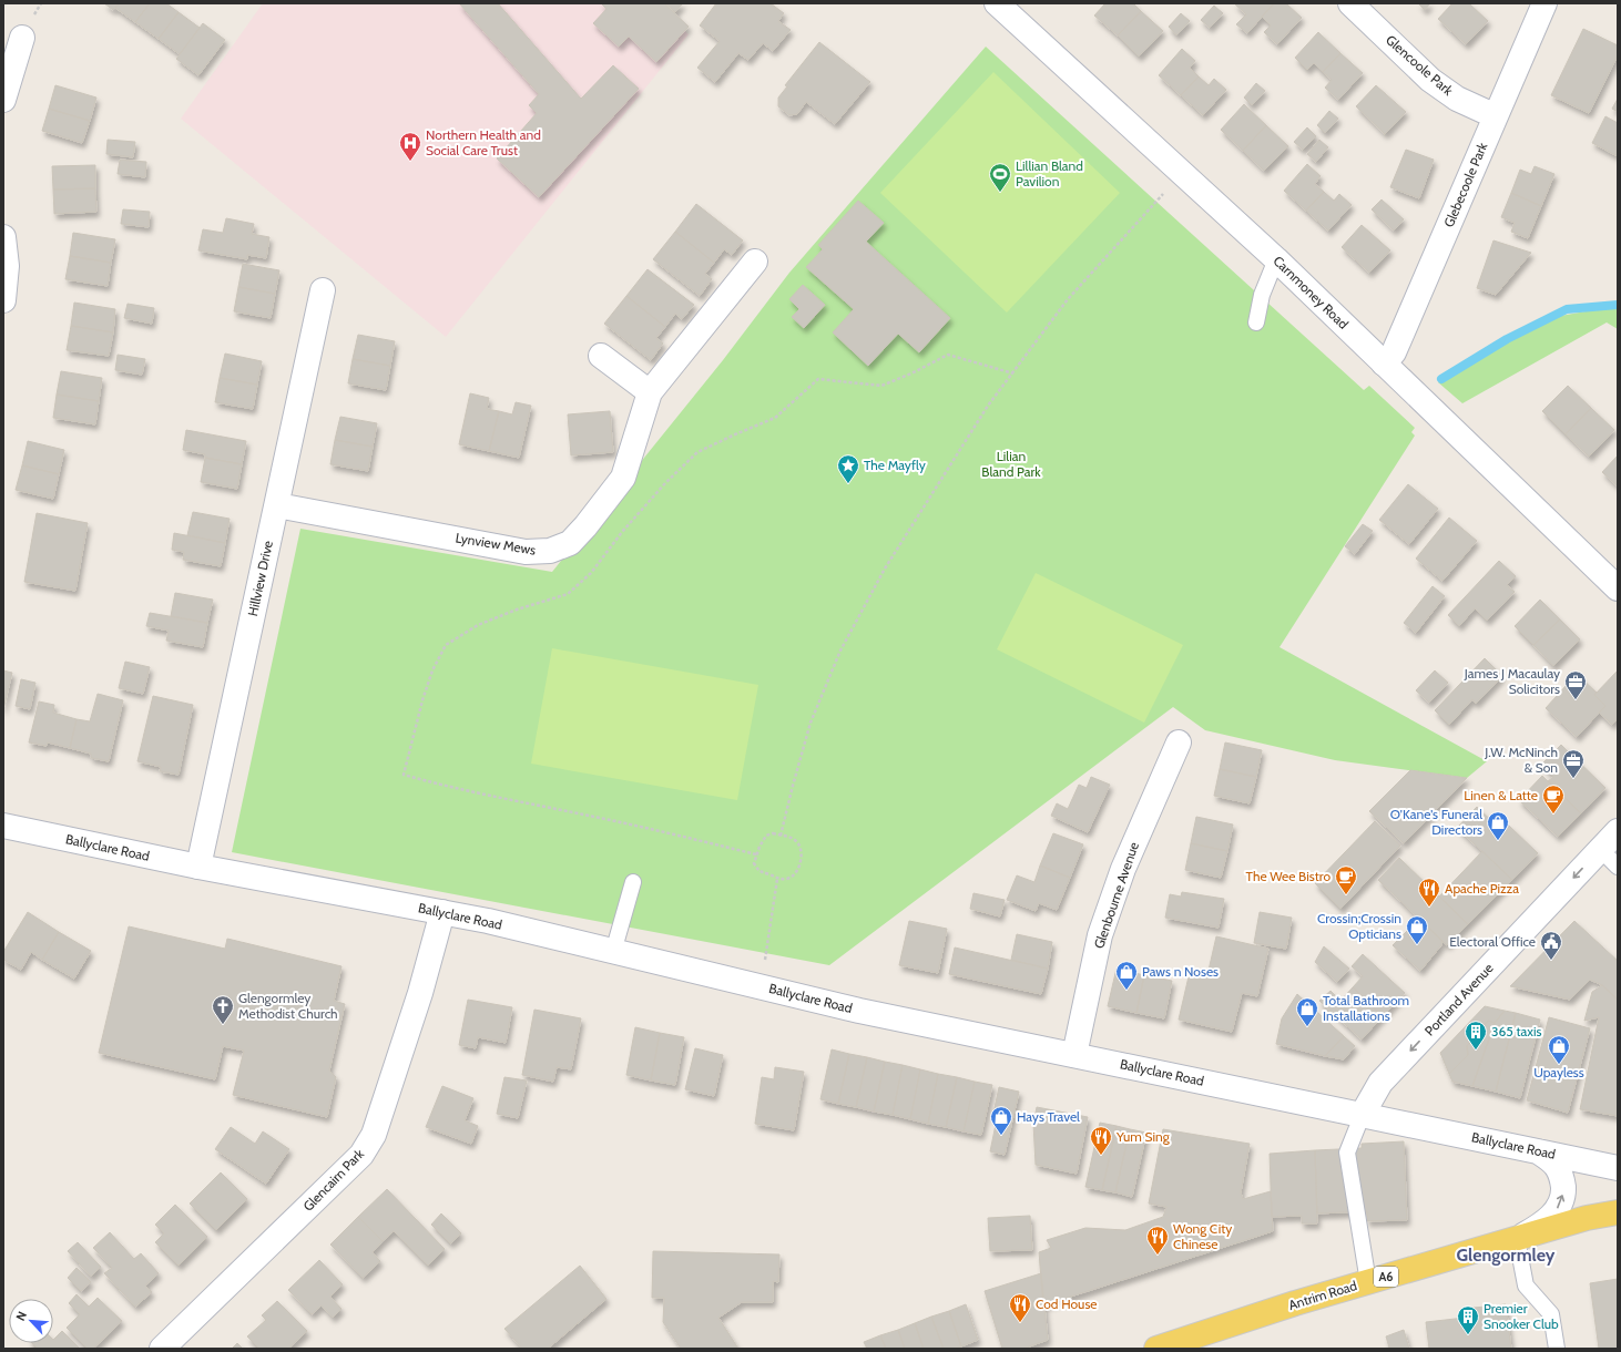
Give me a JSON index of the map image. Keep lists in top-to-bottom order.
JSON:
{
  "streets": {
    "main road": ["A6", "Antrim Road"],
    "street": [
      "Glencoole Park",
      "Glebecoole Park",
      "Carnmoney Road",
      "Lynview Mews",
      "Hillview Drive",
      "Ballyclare Road",
      "Glenbourne Avenue",
      "Portland Avenue",
      "Glencairn Park"
    ]
  },
  "crossings": [
    ["Glencoole Park", "Glebecoole Park"],
    ["Glebecoole Park", "Carnmoney Road"],
    ["Lynview Mews", "Hillview Drive"],
    ["Hillview Drive", "Ballyclare Road"],
    ["Ballyclare Road", "Glenbourne Avenue"],
    ["Ballyclare Road", "Portland Avenue"],
    ["Ballyclare Road", "Glencairn Park"]
  ],
  "one_way": ["Portland Avenue"],
  "districts": ["Glengormley"],
  "parks": ["Lilian Bland Park"],
  "places": {
    "hospital": ["Northern Health and Social Care Trust"],
    "sports": ["Lillian Bland Pavilion"],
    "place": ["The Mayfly"],
    "office": ["James J Macaulay Solicitors", "J.W. McNinch & Son"],
    "cafe": ["Linen & Latte", "The Wee Bistro"],
    "shop": [
      "O'Kane's Funeral Directors",
      "Crossin;Crossin Opticians",
      "Paws n Noses",
      "Total Bathroom Installations",
      "Upayless",
      "Hays Travel"
    ],
    "restaurant": [
      "Apache Pizza",
      "Yum Sing",
      "Wong City Chinese",
      "Cod House"
    ],
    "public building": ["Electoral Office"],
    "church": ["Glengormley Methodist Church"],
    "building": ["365 taxis", "Premier Snooker Club"]
  },
  "north": "top left"
}
